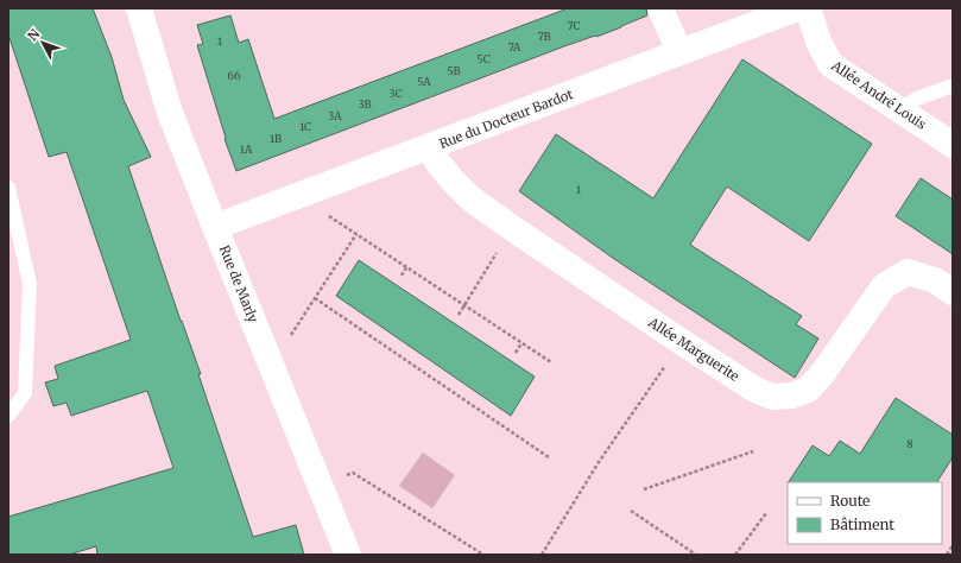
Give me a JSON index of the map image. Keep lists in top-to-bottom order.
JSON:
{
  "streets": {
    "street": [
      "Allée André Louis",
      "Rue du Docteur Bardot",
      "Rue de Marly",
      "Allée Marguerite"
    ]
  },
  "crossings": [
    ["Rue du Docteur Bardot", "Rue de Marly"],
    ["Rue du Docteur Bardot", "Allée Marguerite"]
  ],
  "house_numbers": [
    "7C",
    "7B",
    "1",
    "7A",
    "5C",
    "5B",
    "66",
    "5A",
    "3C",
    "3B",
    "3A",
    "1C",
    "1B",
    "1A",
    "1",
    "8"
  ],
  "legend": ["Route", "Bâtiment"],
  "north": "top left"
}
